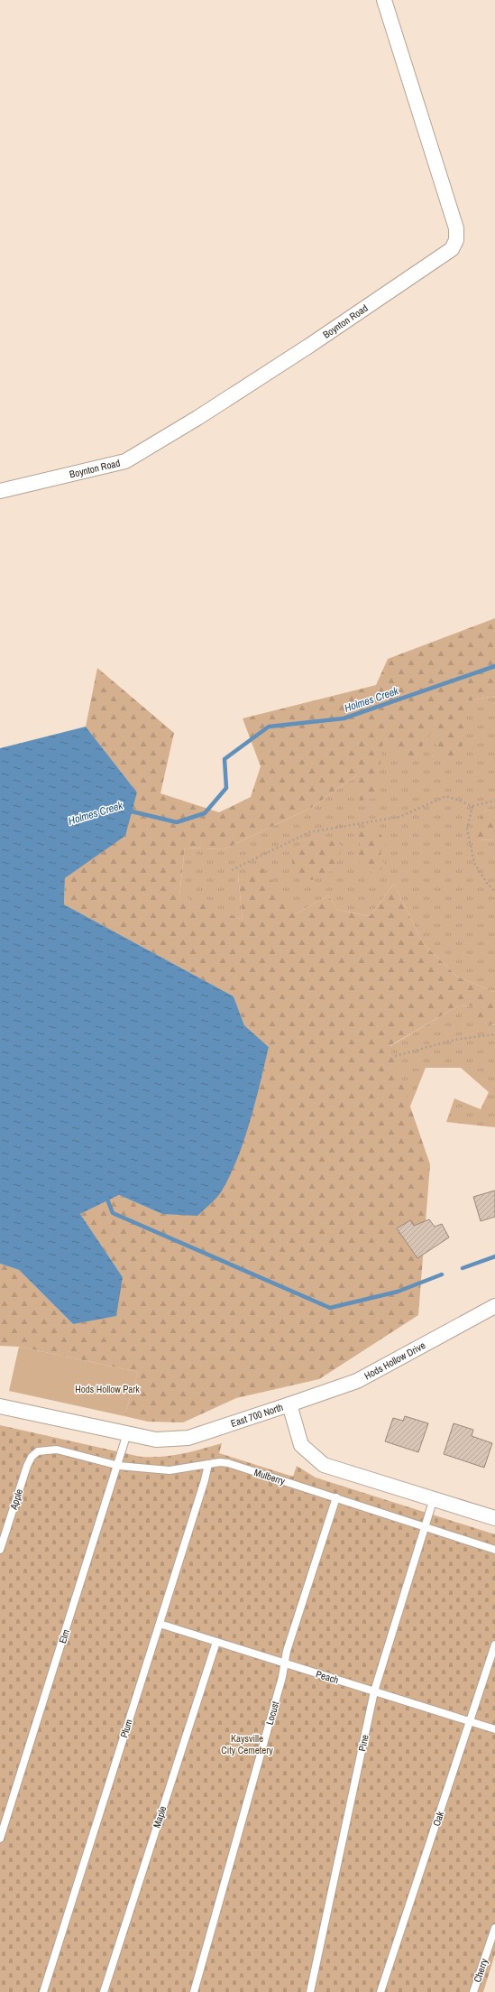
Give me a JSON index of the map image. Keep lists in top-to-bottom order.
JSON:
{
  "streets": {
    "street": ["Boynton Road", "Hods Hollow Drive", "East 700 North"],
    "lane": [
      "Mulberry",
      "Apple",
      "Elm",
      "Peach",
      "Locust",
      "Plum",
      "Pine",
      "Maple",
      "Oak",
      "Cherry"
    ]
  },
  "crossings": [
    ["Hods Hollow Drive", "East 700 North"],
    ["East 700 North", "Elm"],
    ["East 700 North", "Pine"],
    ["Mulberry", "Apple"],
    ["Mulberry", "Elm"],
    ["Mulberry", "Locust"],
    ["Mulberry", "Plum"],
    ["Mulberry", "Pine"],
    ["Peach", "Locust"],
    ["Peach", "Plum"],
    ["Peach", "Pine"],
    ["Peach", "Maple"],
    ["Peach", "Oak"]
  ],
  "water": ["Holmes Creek"],
  "parks": ["Hods Hollow Park", "Kaysville City Cemetery"]
}
